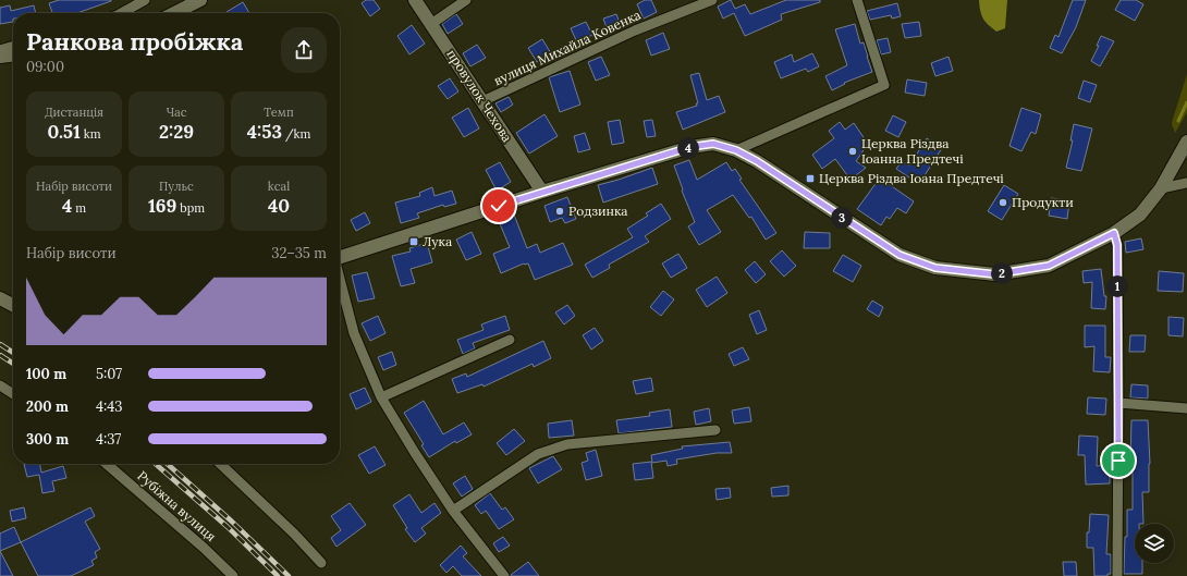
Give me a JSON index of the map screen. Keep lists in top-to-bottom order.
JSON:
{
  "streets": {
    "main road": ["провулок Чехова"],
    "street": ["вулиця Михайла Ковенка", "Рубіжна вулиця"]
  },
  "crossings": [
    ["вулиця Михайла Ковенка", "провулок Чехова"]
  ],
  "places": {
    "other": ["Церква Різдва Іоанна Предтечі", "Продукти", "Родзинка"],
    "transit": ["Церква Різдва Іоана Предтечі", "Лука"]
  },
  "page": {
    "heading": ["Ранкова пробіжка", "09:00"],
    "stats": [
      ["Дистанція", "0.51 km"],
      ["Час", "2:29"],
      ["Темп", "4:53 /km"],
      ["Набір висоти", "4 m"],
      ["Пульс", "169 bpm"],
      ["kcal", "40"]
    ],
    "pins": [
      "4",
      "3",
      "2",
      "1"
    ],
    "chart": ["Набір висоти", "32–35 m"],
    "list": [
      {
        "name": "100 m",
        "note": "5:07"
      },
      {
        "name": "200 m",
        "note": "4:43"
      },
      {
        "name": "300 m",
        "note": "4:37"
      }
    ]
  }
}
